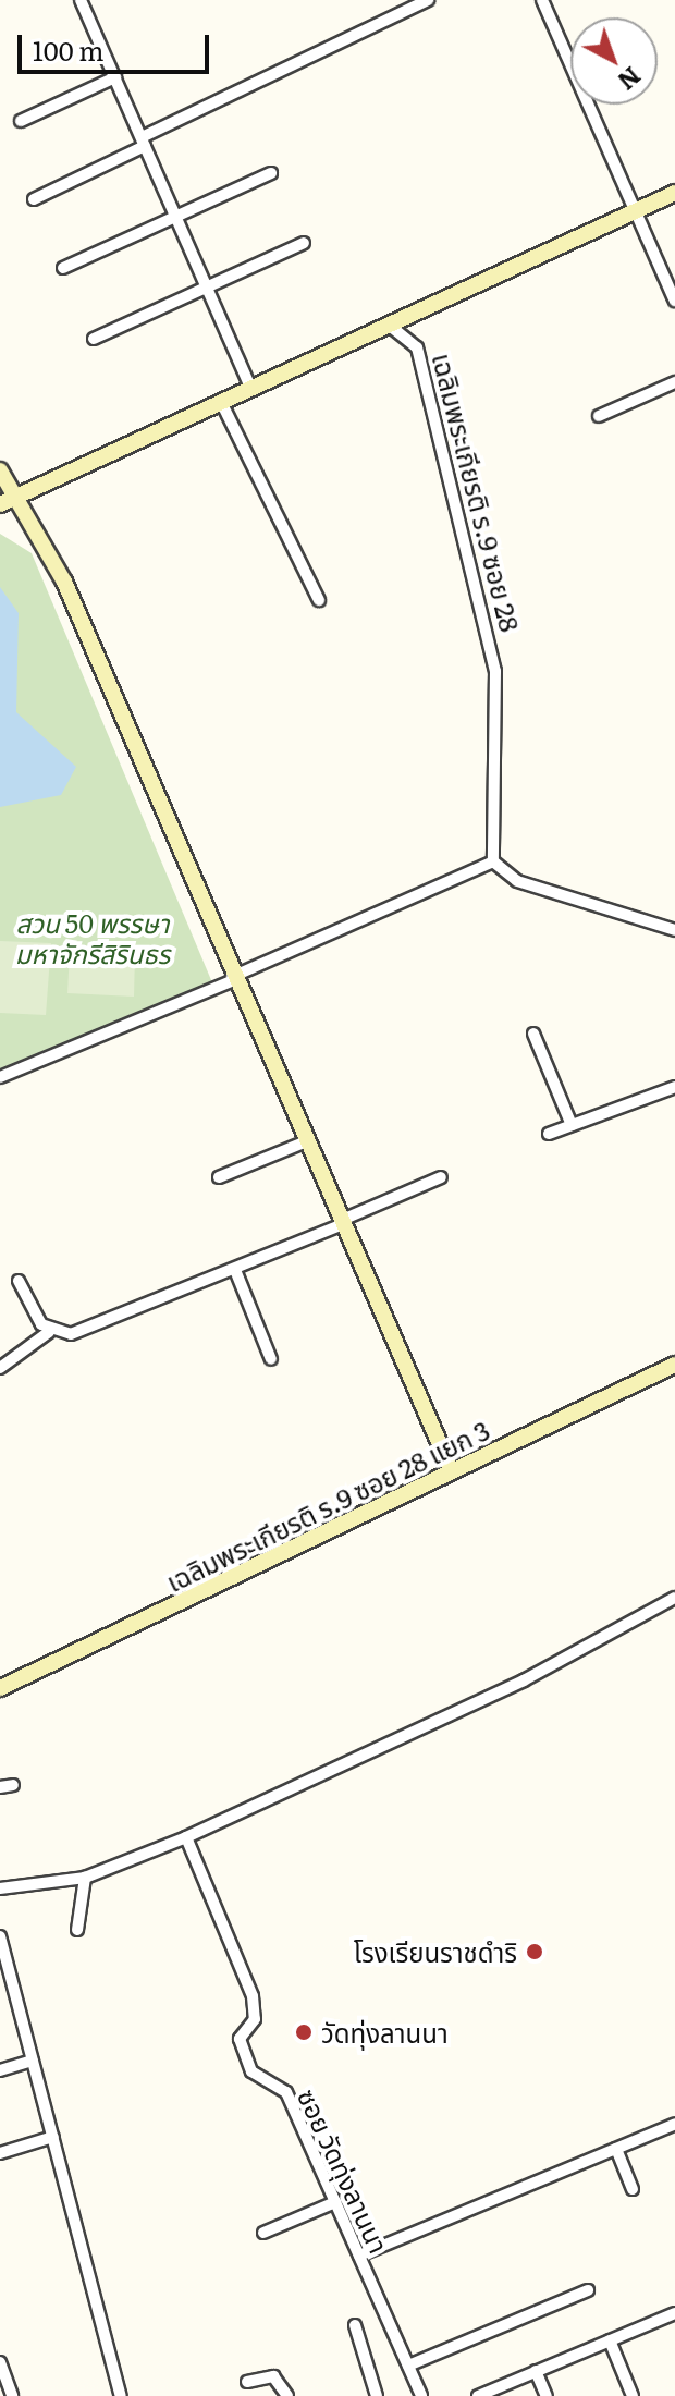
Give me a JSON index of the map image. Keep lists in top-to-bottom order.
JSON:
{
  "streets": {
    "main road": ["เฉลิมพระเกียรติ ร.9 ซอย 28 แยก 3"],
    "street": ["เฉลิมพระเกียรติ ร.9 ซอย 28", "ซอย วัดทุ่งลานนา"]
  },
  "parks": ["สวน 50 พรรษา มหาจักรีสิรินธร"],
  "places": ["โรงเรียนราชดำริ", "วัดทุ่งลานนา"],
  "scale_bar": "100 m",
  "north": "bottom right"
}
